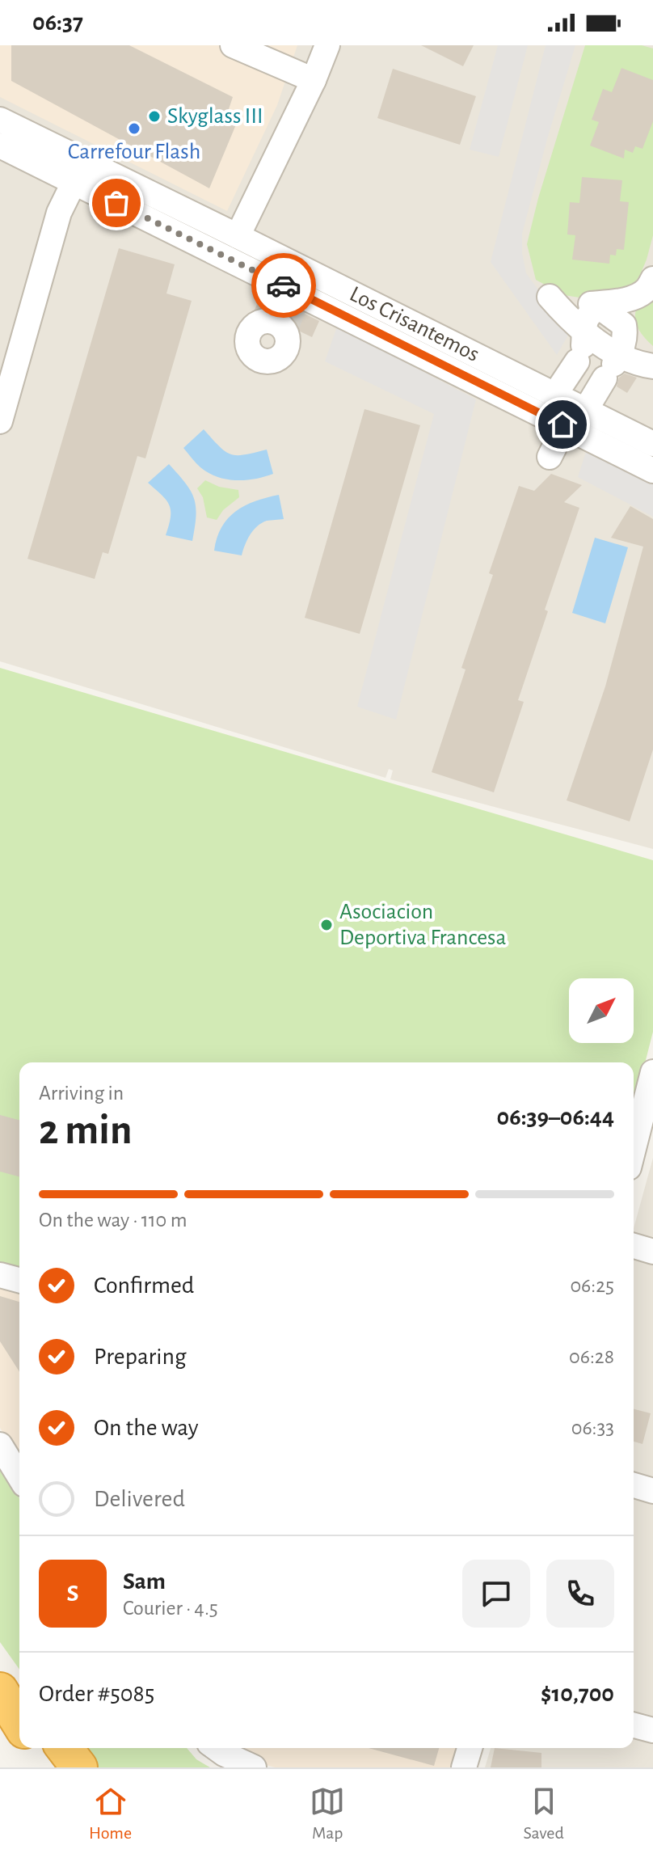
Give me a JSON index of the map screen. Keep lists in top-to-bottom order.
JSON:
{
  "streets": {
    "street": ["Los Crisantemos"]
  },
  "places": ["Skyglass III", "Carrefour Flash", "Asociacion Deportiva Francesa"],
  "north": "top right",
  "page": {
    "status": "06:37",
    "heading": ["2 min", "Arriving in", "06:39–06:44"],
    "panel": [
      "Sam",
      "Courier · 4.5",
      "Order #5085",
      "$10,700"
    ],
    "bar": "On the way · 110 m",
    "list": [
      ["Confirmed", "06:25"],
      ["Preparing", "06:28"],
      ["On the way", "06:33"],
      "Delivered"
    ],
    "round": "S",
    "tabs": ["Home", "Map", "Saved"]
  }
}
